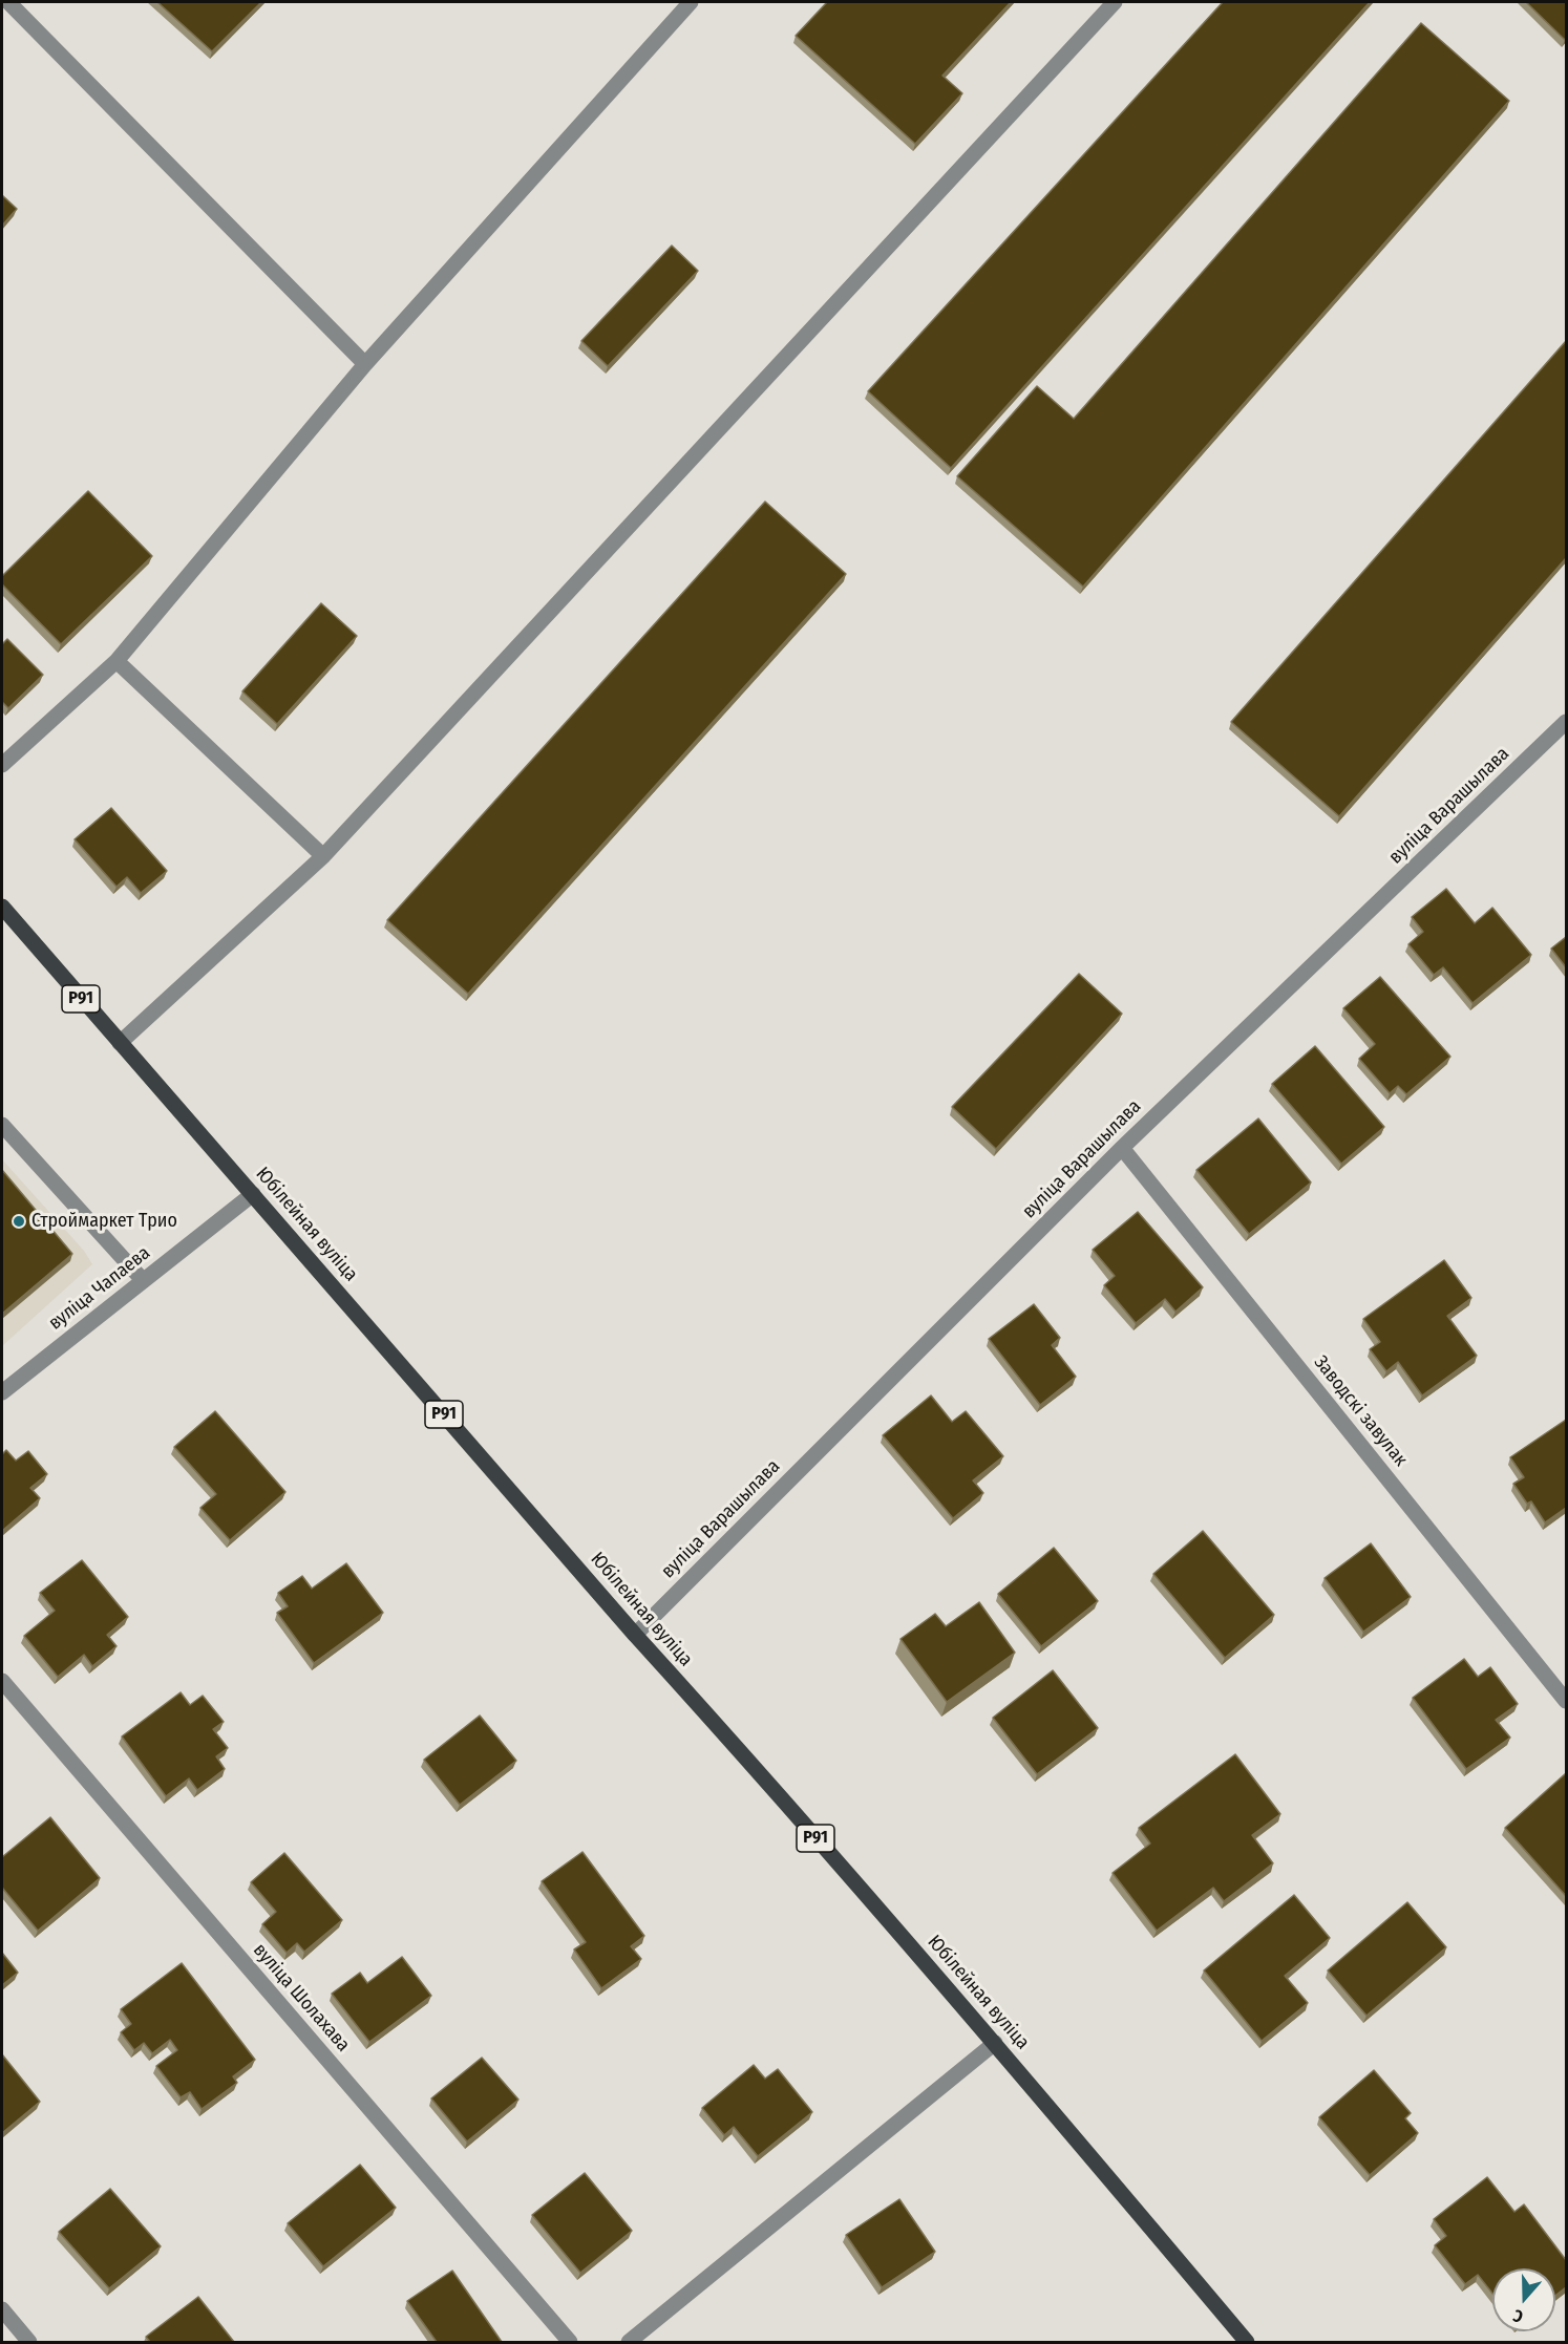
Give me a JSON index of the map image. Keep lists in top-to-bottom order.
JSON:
{
  "streets": {
    "main road": ["Р91", "Юбілейная вуліца"],
    "street": [
      "вуліца Варашылава",
      "вуліца Чапаева",
      "Заводскі завулак",
      "вуліца Шолахава"
    ]
  },
  "crossings": [
    ["вуліца Варашылава", "Юбілейная вуліца"],
    ["вуліца Варашылава", "Заводскі завулак"],
    ["Юбілейная вуліца", "вуліца Чапаева"]
  ],
  "places": ["Строймаркет Трио"],
  "north": "bottom"
}
